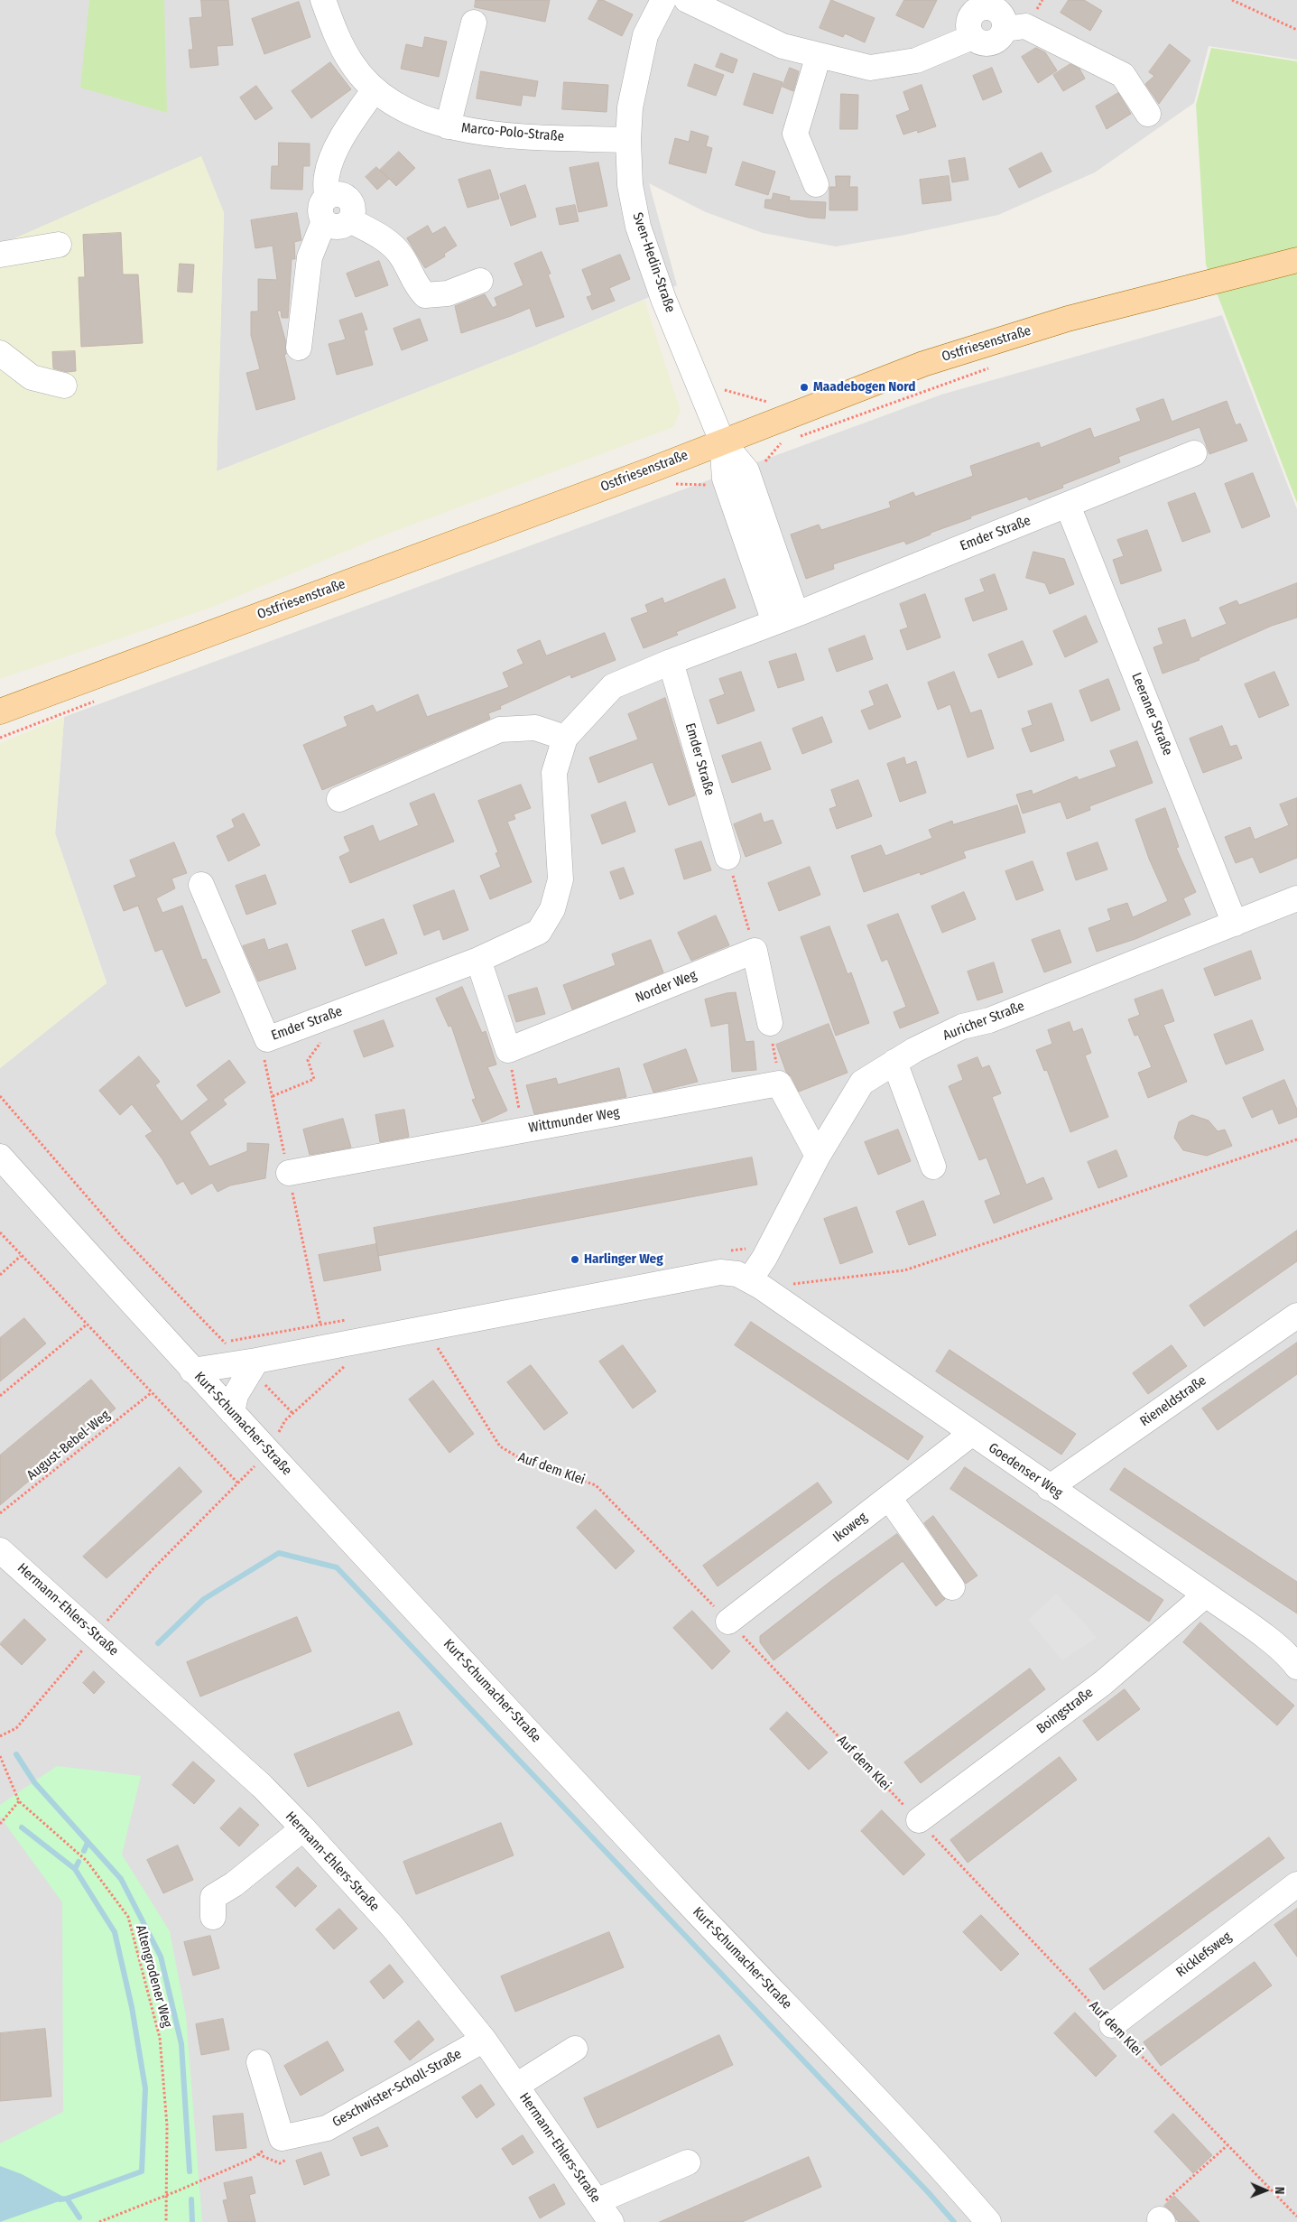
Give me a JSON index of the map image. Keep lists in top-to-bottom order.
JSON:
{
  "streets": {
    "main road": ["Ostfriesenstraße"],
    "street": [
      "Marco-Polo-Straße",
      "Sven-Hedin-Straße",
      "Emder Straße",
      "Leeraner Straße",
      "Norder Weg",
      "Auricher Straße",
      "Wittmunder Weg",
      "Rieneldstraße",
      "Kurt-Schumacher-Straße",
      "Goedenser Weg",
      "Ikoweg",
      "Hermann-Ehlers-Straße",
      "Boingstraße",
      "Ricklefsweg",
      "Geschwister-Scholl-Straße"
    ],
    "path": ["August-Bebel-Weg", "Auf dem Klei", "Altengrodener Weg"]
  },
  "crossings": [
    ["Marco-Polo-Straße", "Sven-Hedin-Straße"],
    ["Sven-Hedin-Straße", "Ostfriesenstraße"],
    ["Emder Straße", "Leeraner Straße"],
    ["Leeraner Straße", "Auricher Straße"],
    ["Auricher Straße", "Goedenser Weg"],
    ["Rieneldstraße", "Goedenser Weg"],
    ["Auf dem Klei", "Ikoweg"],
    ["Auf dem Klei", "Boingstraße"],
    ["Auf dem Klei", "Ricklefsweg"],
    ["Goedenser Weg", "Ikoweg"],
    ["Goedenser Weg", "Boingstraße"],
    ["Hermann-Ehlers-Straße", "Geschwister-Scholl-Straße"]
  ],
  "places": ["Maadebogen Nord", "Harlinger Weg"],
  "north": "right"
}
